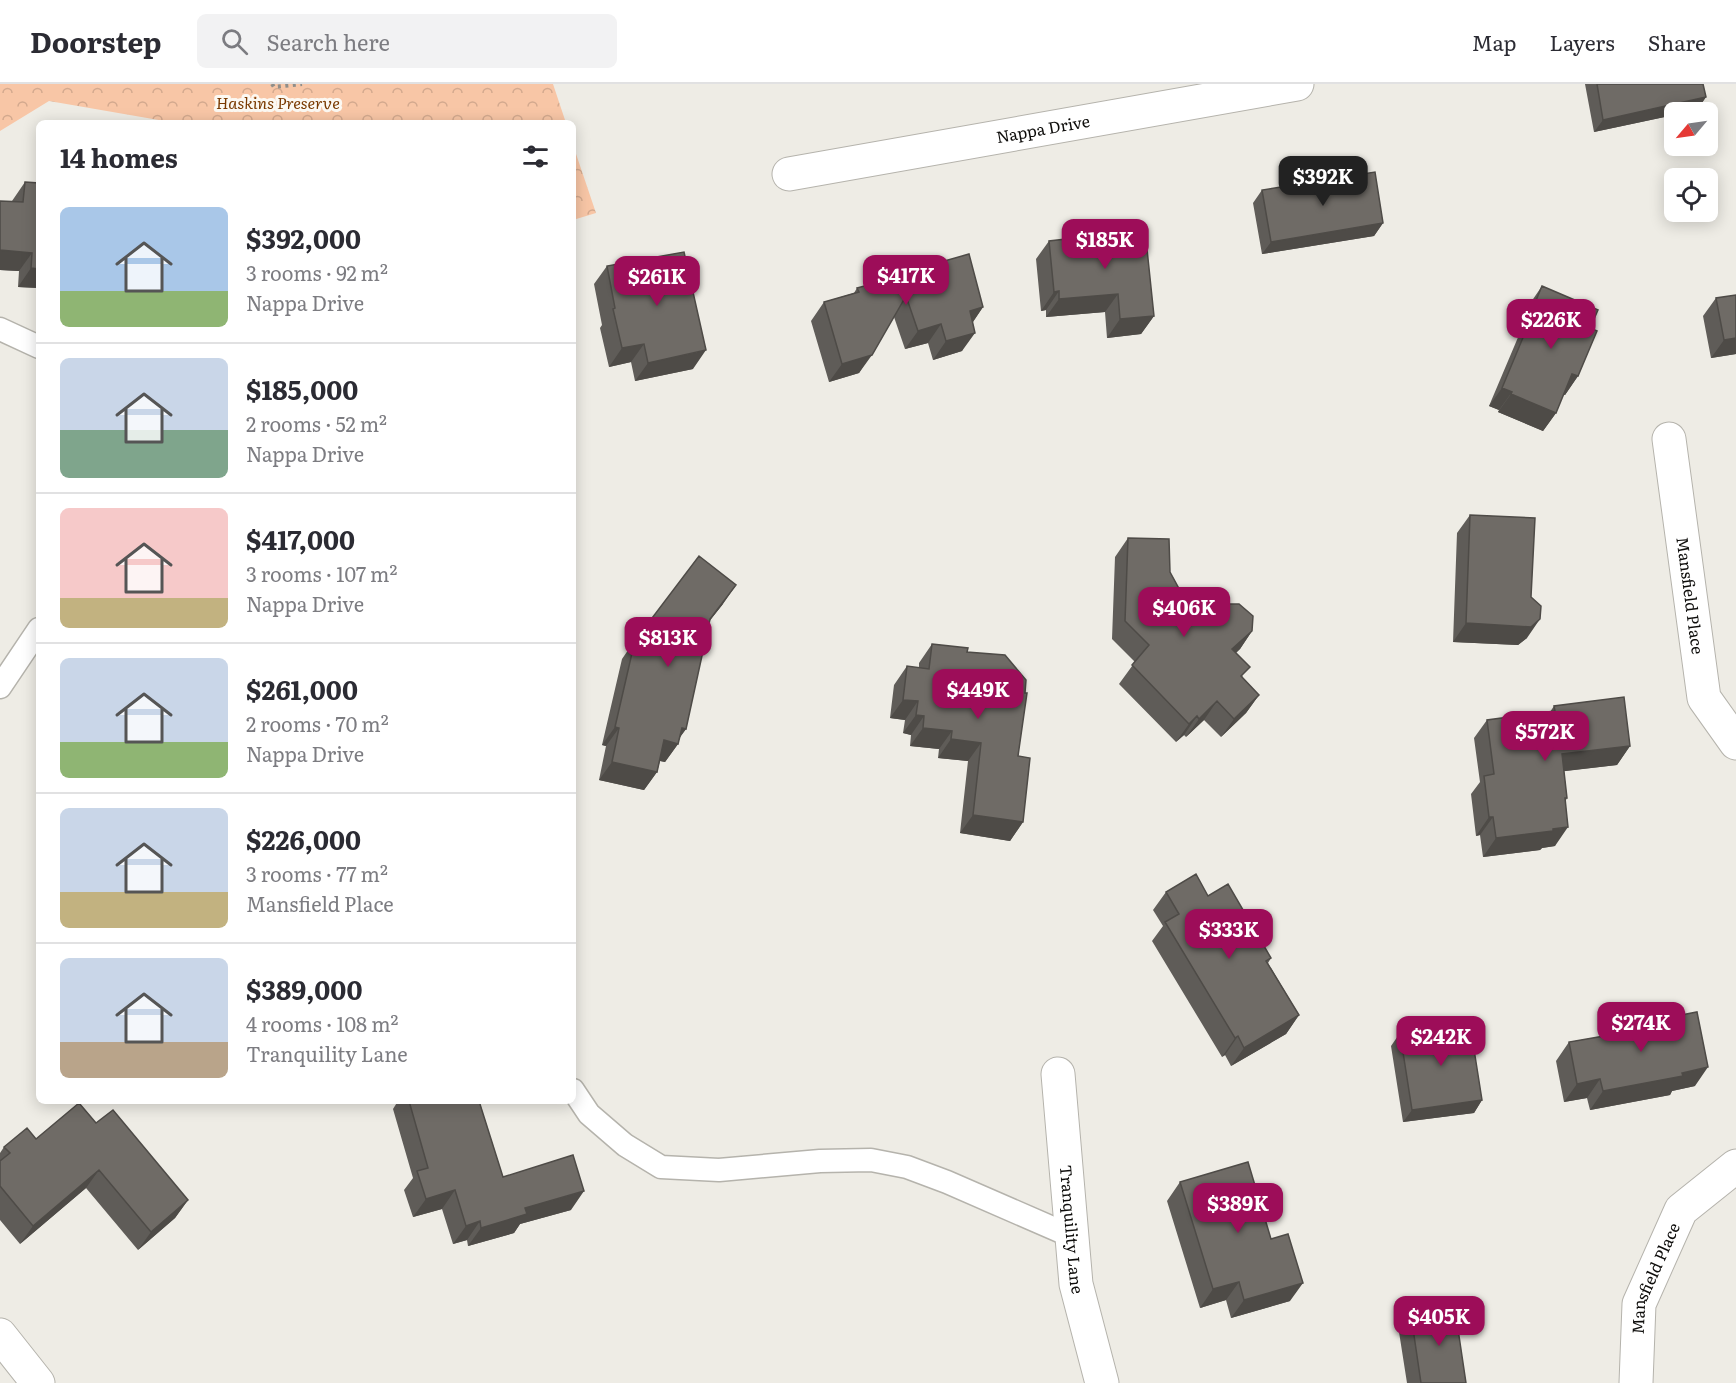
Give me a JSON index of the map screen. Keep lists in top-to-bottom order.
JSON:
{
  "streets": {
    "street": ["Nappa Drive", "Mansfield Place", "Tranquility Lane"]
  },
  "parks": ["Haskins Preserve"],
  "north": "bottom left",
  "page": {
    "header": "Doorstep",
    "search": "Search here",
    "nav": ["Map", "Layers", "Share"],
    "heading": "14 homes",
    "price": [
      "$392K",
      "$185K",
      "$417K",
      "$261K",
      "$226K",
      "$406K",
      "$813K",
      "$449K",
      "$572K",
      "$333K",
      "$274K",
      "$242K",
      "$389K",
      "$405K"
    ],
    "list": [
      {
        "name": "$392,000",
        "note": "3 rooms · 92 m² · Nappa Drive"
      },
      {
        "name": "$185,000",
        "note": "2 rooms · 52 m² · Nappa Drive"
      },
      {
        "name": "$417,000",
        "note": "3 rooms · 107 m² · Nappa Drive"
      },
      {
        "name": "$261,000",
        "note": "2 rooms · 70 m² · Nappa Drive"
      },
      {
        "name": "$226,000",
        "note": "3 rooms · 77 m² · Mansfield Place"
      },
      {
        "name": "$389,000",
        "note": "4 rooms · 108 m² · Tranquility Lane"
      }
    ]
  }
}
